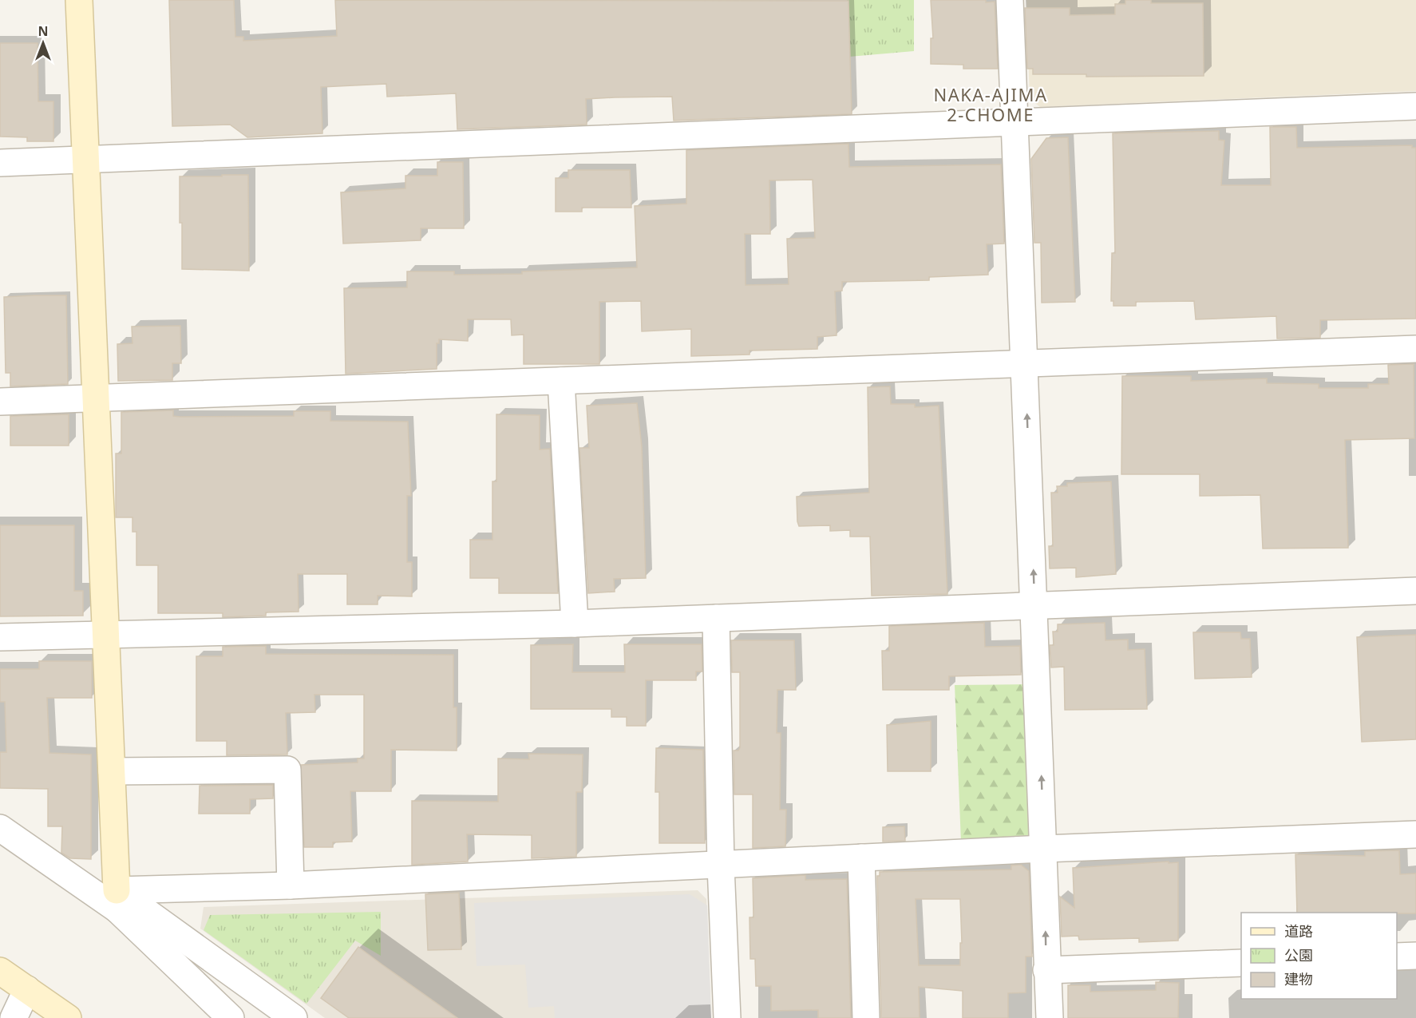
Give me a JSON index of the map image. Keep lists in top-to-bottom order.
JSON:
{
  "districts": ["NAKA-AJIMA 2-CHOME"],
  "legend": ["道路", "公園", "建物"],
  "north": "top"
}
